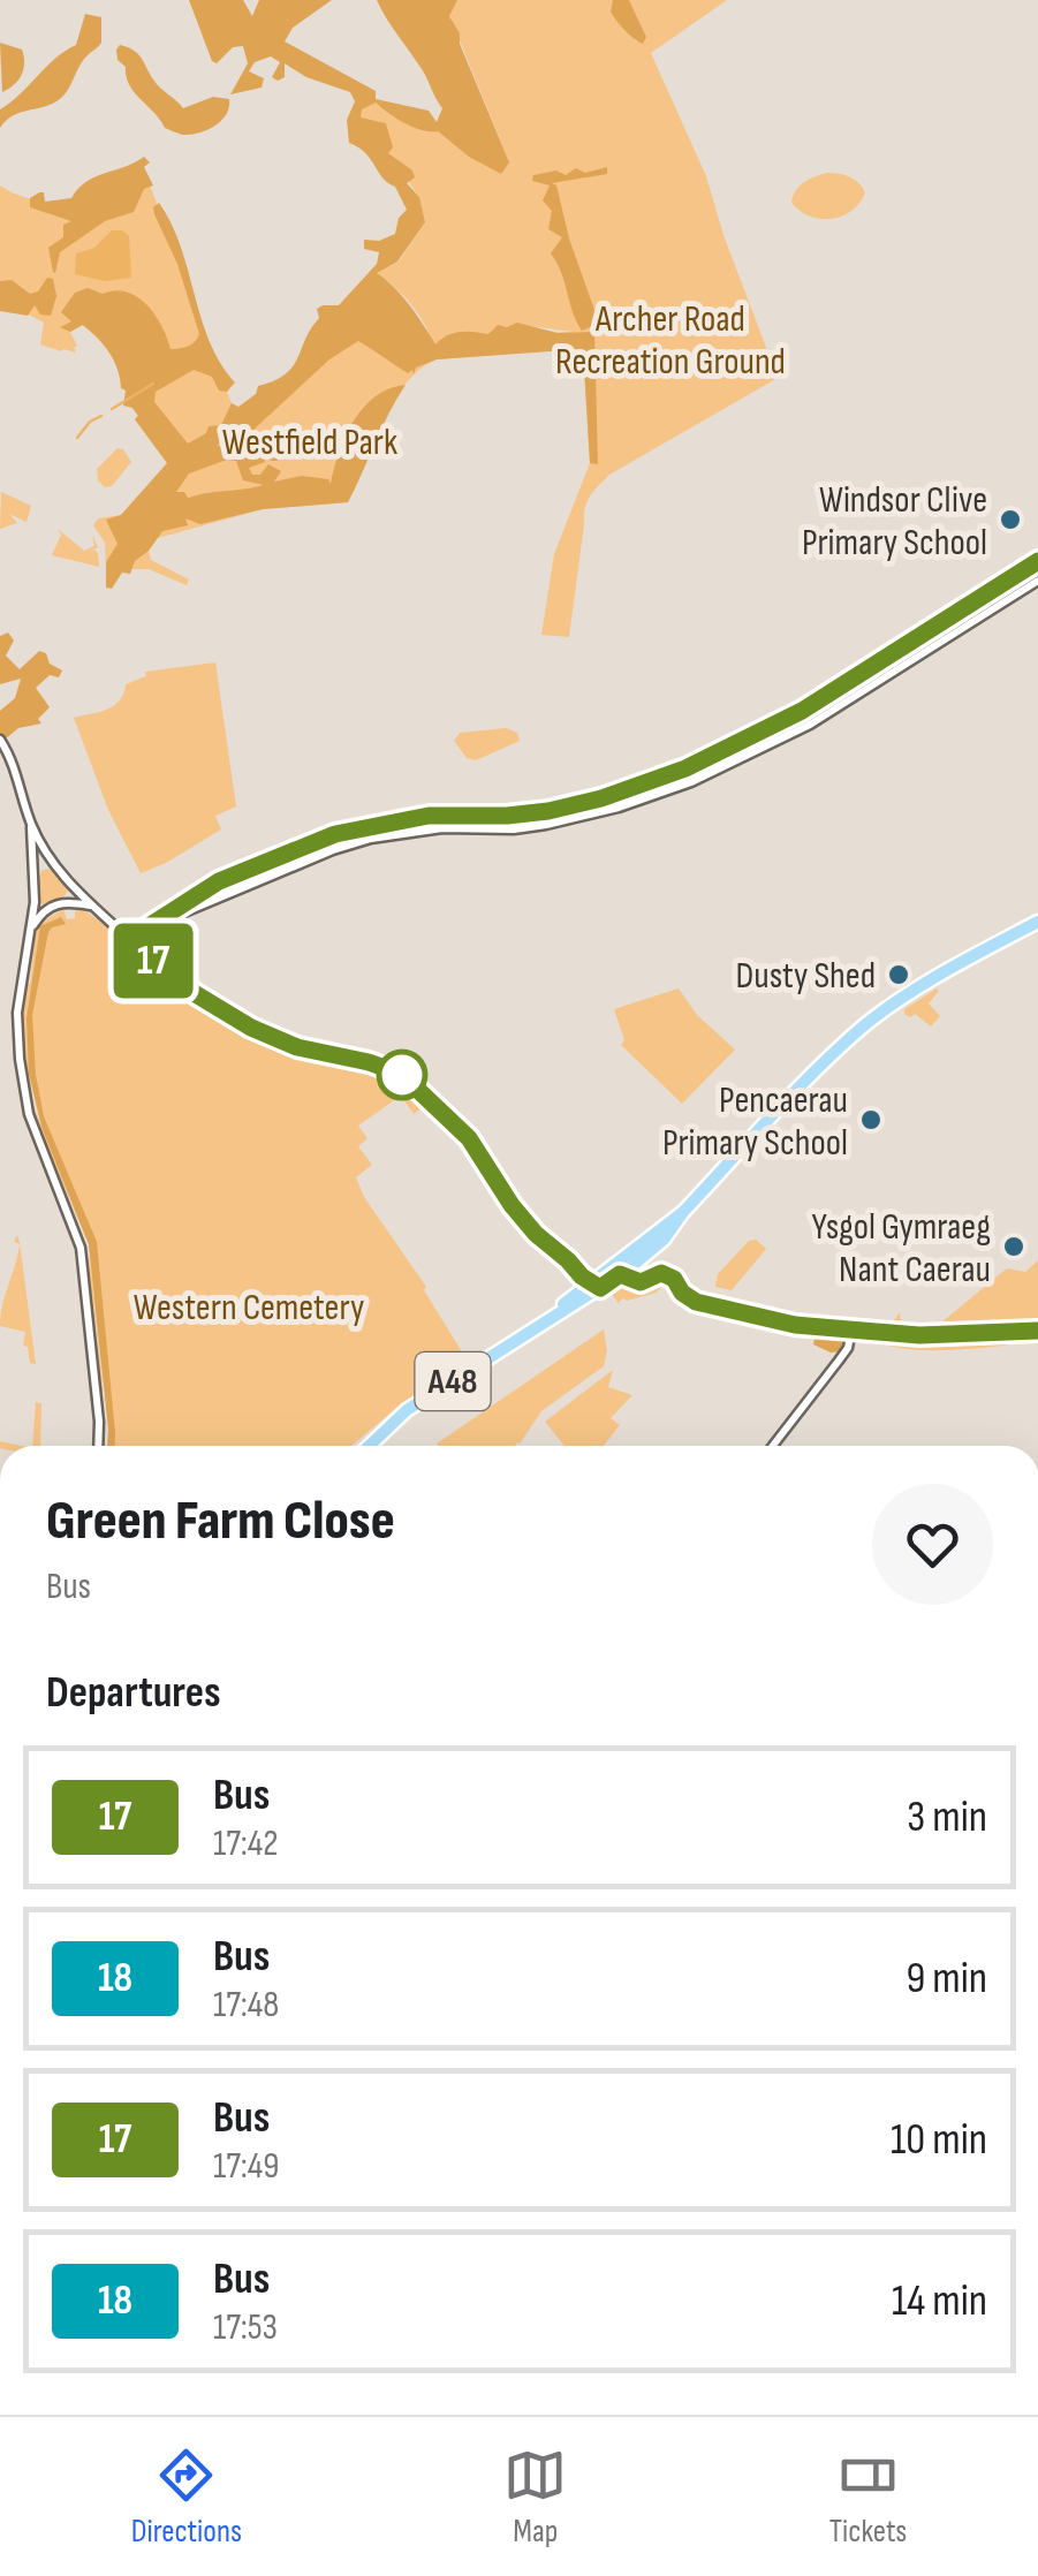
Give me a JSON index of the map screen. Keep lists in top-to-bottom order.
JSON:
{
  "streets": {
    "highway": ["A48"]
  },
  "parks": ["Archer Road Recreation Ground", "Westfield Park", "Western Cemetery"],
  "places": [
    "Windsor Clive Primary School",
    "Dusty Shed",
    "Pencaerau Primary School",
    "Ysgol Gymraeg Nant Caerau"
  ],
  "lines": ["bus line 17"],
  "page": {
    "on_map": "17",
    "heading": [
      ["Green Farm Close", "Bus"],
      "Departures"
    ],
    "list": [
      {
        "mark": "17",
        "name": "Bus",
        "note": "17:42",
        "value": "3 min"
      },
      {
        "mark": "18",
        "name": "Bus",
        "note": "17:48",
        "value": "9 min"
      },
      {
        "mark": "17",
        "name": "Bus",
        "note": "17:49",
        "value": "10 min"
      },
      {
        "mark": "18",
        "name": "Bus",
        "note": "17:53",
        "value": "14 min"
      }
    ],
    "tabs": ["Directions", "Map", "Tickets"]
  }
}
